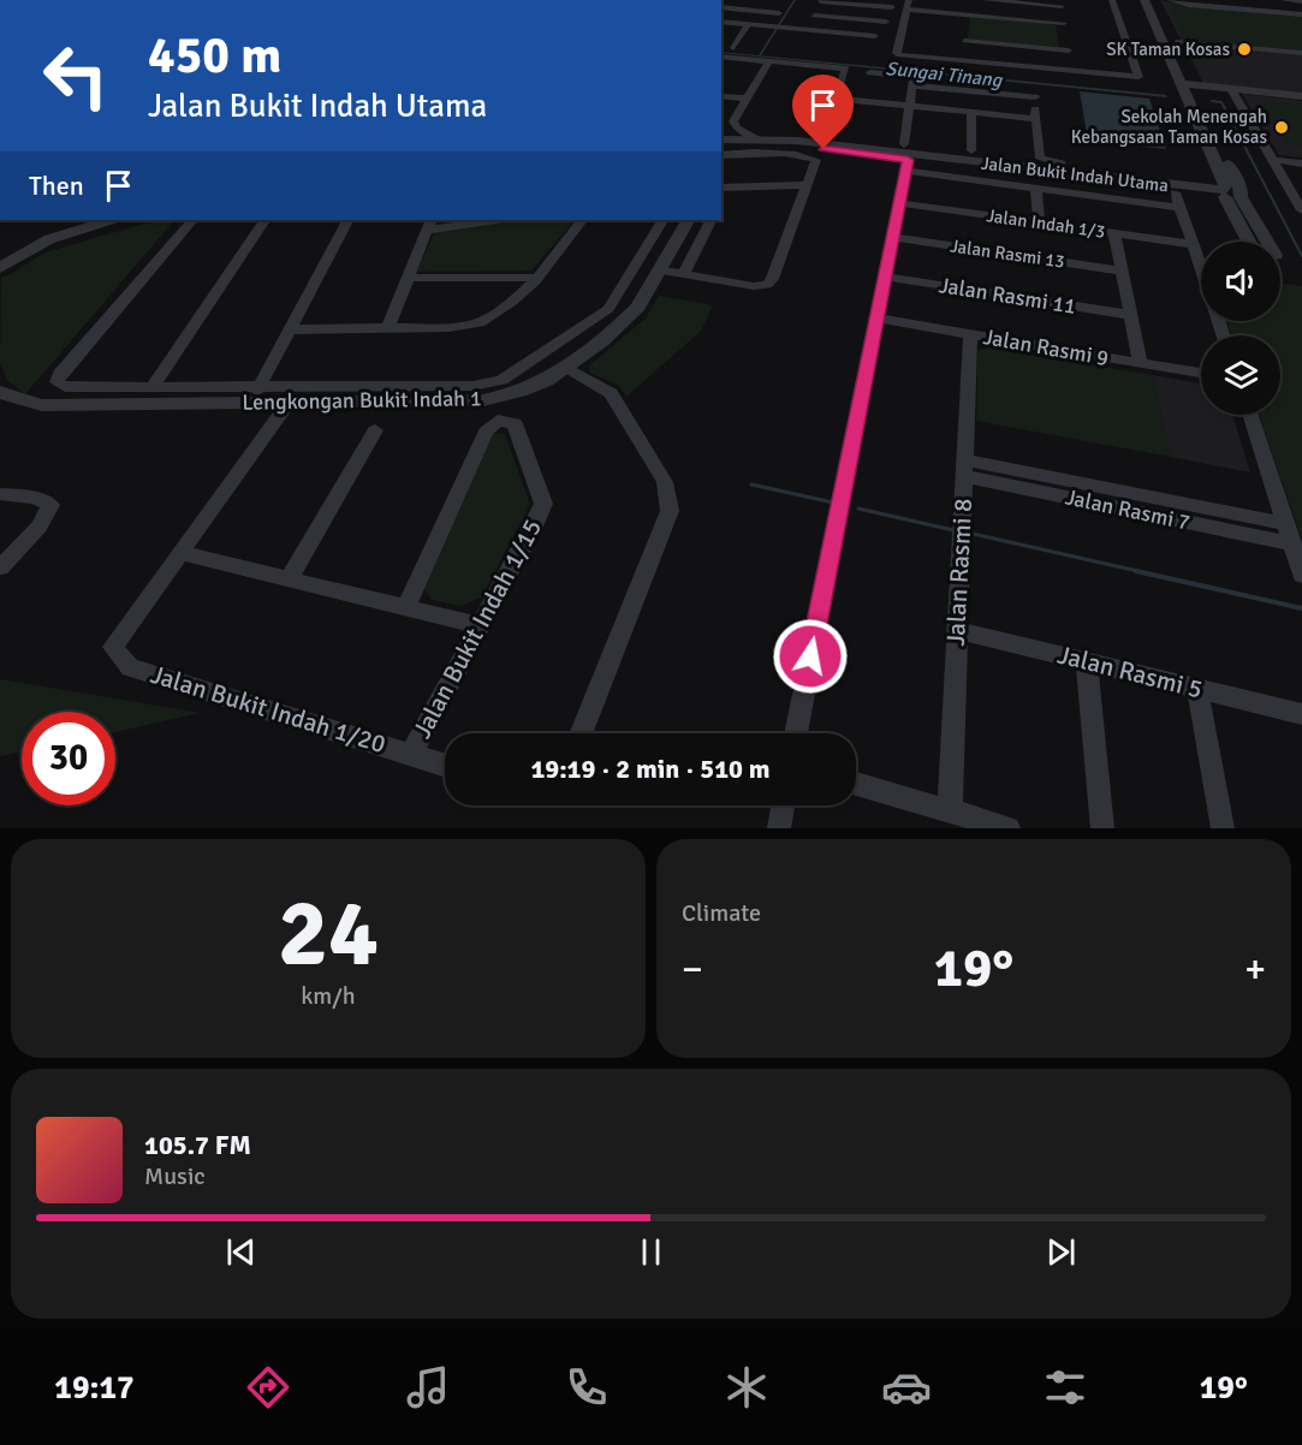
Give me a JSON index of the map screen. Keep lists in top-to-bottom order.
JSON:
{
  "streets": {
    "street": [
      "Jalan Bukit Indah Utama",
      "Jalan Indah 1/3",
      "Jalan Rasmi 13",
      "Jalan Rasmi 11",
      "Jalan Rasmi 9",
      "Lengkongan Bukit Indah 1",
      "Jalan Rasmi 7",
      "Jalan Rasmi 8",
      "Jalan Bukit Indah 1/15",
      "Jalan Rasmi 5",
      "Jalan Bukit Indah 1/20"
    ]
  },
  "crossings": [
    ["Jalan Rasmi 9", "Jalan Rasmi 8"],
    ["Jalan Rasmi 7", "Jalan Rasmi 8"],
    ["Jalan Rasmi 8", "Jalan Rasmi 5"],
    ["Jalan Bukit Indah 1/15", "Jalan Bukit Indah 1/20"]
  ],
  "water": ["Sungai Tinang"],
  "places": ["SK Taman Kosas", "Sekolah Menengah Kebangsaan Taman Kosas"],
  "page": {
    "turn": ["450 m", "Jalan Bukit Indah Utama"],
    "then": "Then",
    "limit": "30",
    "trip": "19:19 · 2 min · 510 m",
    "tile": [
      ["24", "km/h"],
      "Climate"
    ],
    "heat": ["−", "19°", "+"],
    "song": ["105.7 FM", "Music"],
    "tabs": ["19:17", "19°"]
  }
}
